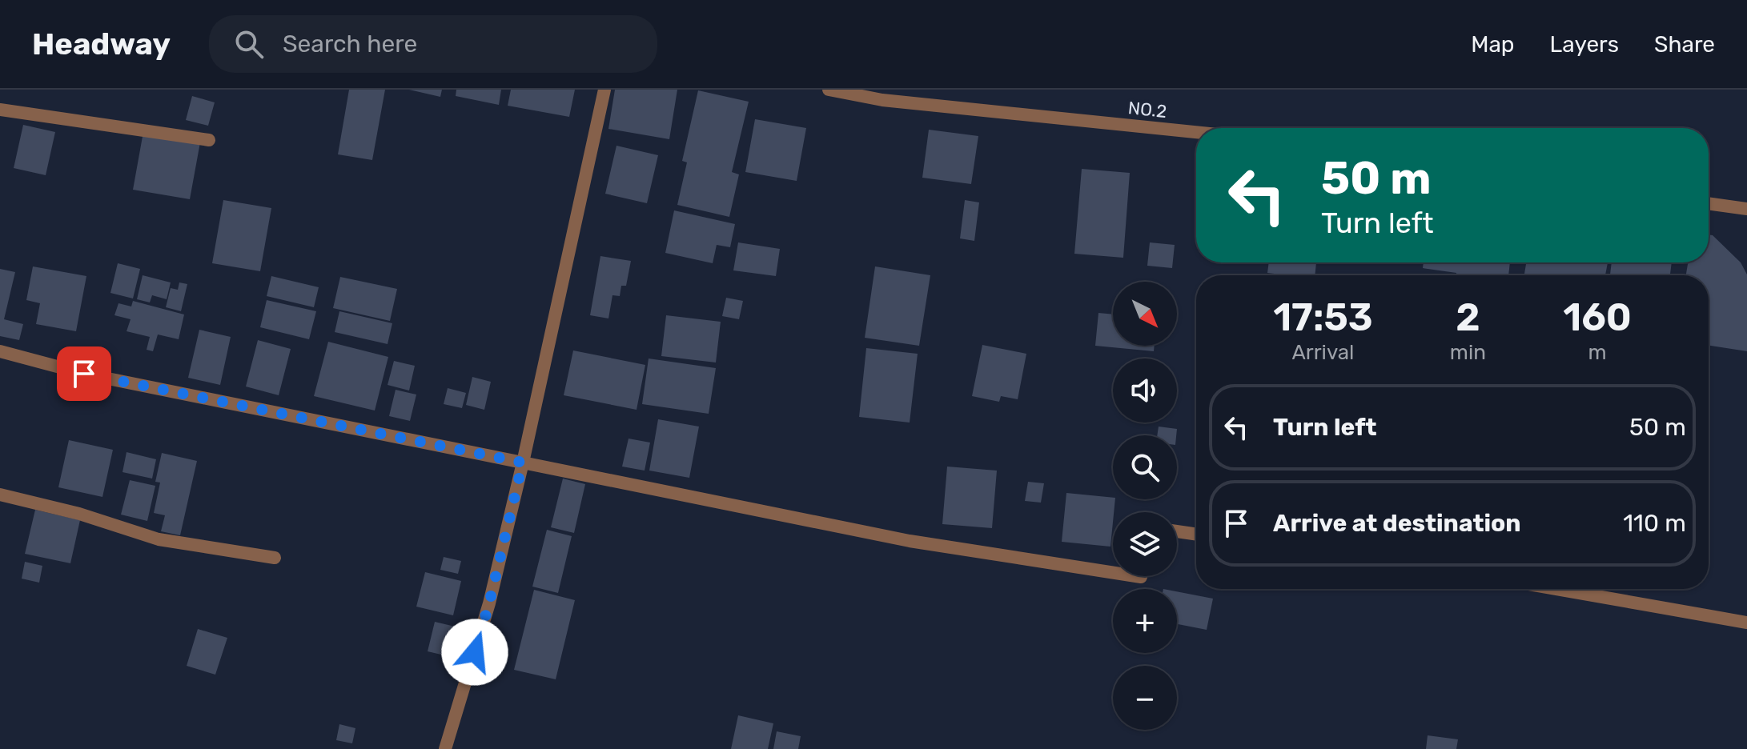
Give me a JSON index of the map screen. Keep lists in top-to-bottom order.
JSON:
{
  "streets": {
    "street": ["NO.2"]
  },
  "north": "bottom right",
  "page": {
    "header": "Headway",
    "search": "Search here",
    "nav": ["Map", "Layers", "Share"],
    "turn": ["50 m", "Turn left"],
    "eta": [
      "17:53",
      "Arrival",
      "2",
      "min",
      "160",
      "m"
    ],
    "map_buttons": ["+", "−"],
    "list": [
      {
        "name": "Turn left",
        "value": "50 m"
      },
      {
        "name": "Arrive at destination",
        "value": "110 m"
      }
    ]
  }
}
